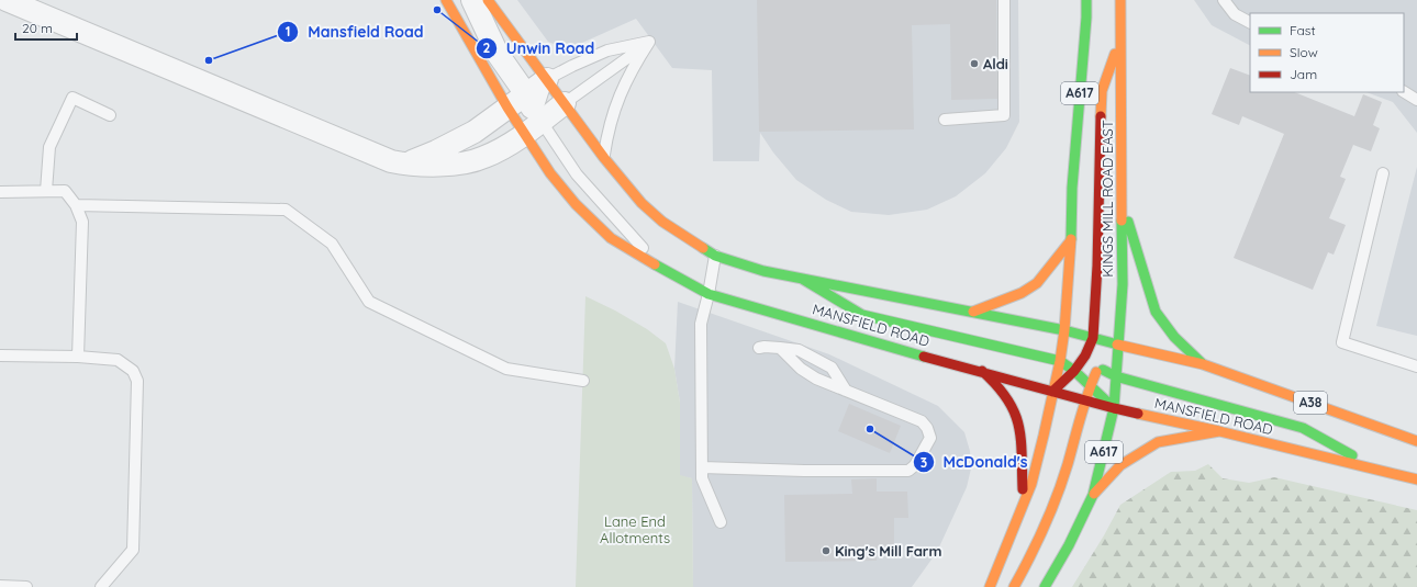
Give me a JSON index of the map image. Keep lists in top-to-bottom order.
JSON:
{
  "streets": {
    "main road": [
      "A617",
      "KINGS MILL ROAD EAST",
      "MANSFIELD ROAD",
      "A38"
    ]
  },
  "crossings": [
    ["A617", "KINGS MILL ROAD EAST"],
    ["A617", "MANSFIELD ROAD"],
    ["KINGS MILL ROAD EAST", "MANSFIELD ROAD"]
  ],
  "parks": ["Lane End Allotments"],
  "places": [
    "Unwin Road",
    "Mansfield Road",
    "Aldi",
    "McDonald's",
    "King's Mill Farm"
  ],
  "legend": ["Fast", "Slow", "Jam"],
  "scale_bar": "20 m"
}
